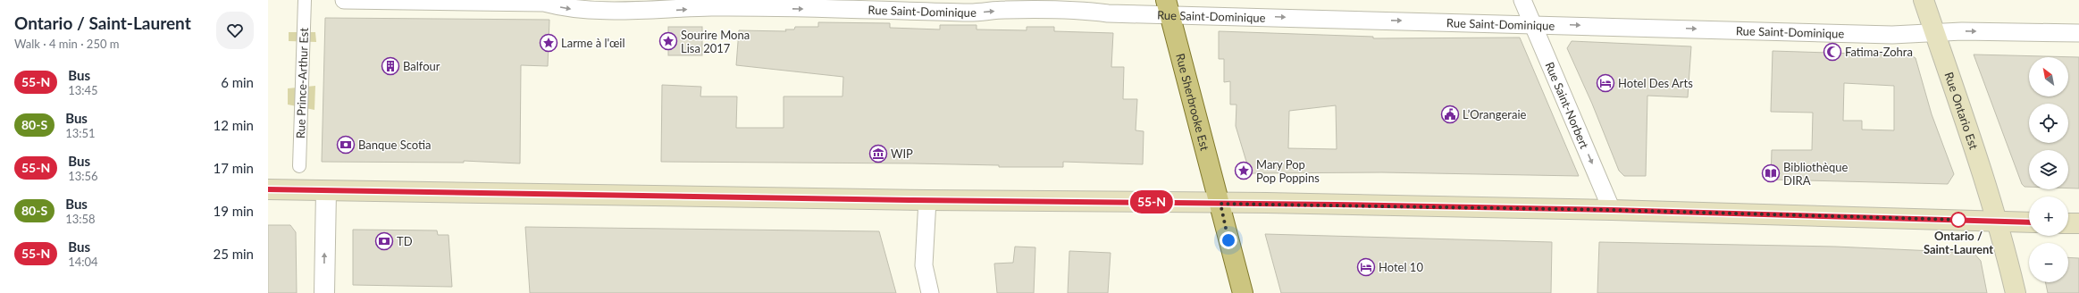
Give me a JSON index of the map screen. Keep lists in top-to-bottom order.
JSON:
{
  "streets": {
    "main road": ["Rue Sherbrooke Est", "Rue Ontario Est"],
    "street": ["Rue Saint-Dominique", "Rue Prince-Arthur Est", "Rue Saint-Norbert"]
  },
  "crossings": [
    ["Rue Saint-Dominique", "Rue Sherbrooke Est"],
    ["Rue Saint-Dominique", "Rue Saint-Norbert"],
    ["Rue Saint-Dominique", "Rue Ontario Est"]
  ],
  "one_way": ["Rue Saint-Dominique", "Rue Saint-Norbert"],
  "places": {
    "place": ["Sourire Mona Lisa 2017", "Larme à l'œil", "Mary Pop Pop Poppins"],
    "mosque": ["Fatima-Zohra"],
    "building": ["Balfour"],
    "hotel": ["Hotel Des Arts", "Hotel 10"],
    "public building": ["L’Orangeraie"],
    "bank": ["Banque Scotia", "TD"],
    "museum": ["WIP"],
    "library": ["Bibliothèque DIRA"],
    "other": ["Ontario / Saint-Laurent"]
  },
  "lines": ["bus line 55-N"],
  "north": "top left",
  "page": {
    "heading": ["Ontario / Saint-Laurent", "Walk · 4 min · 250 m"],
    "on_map": "55-N",
    "map_buttons": ["+", "−"],
    "list": [
      {
        "mark": "55-N",
        "name": "Bus",
        "note": "13:45",
        "value": "6 min"
      },
      {
        "mark": "80-S",
        "name": "Bus",
        "note": "13:51",
        "value": "12 min"
      },
      {
        "mark": "55-N",
        "name": "Bus",
        "note": "13:56",
        "value": "17 min"
      },
      {
        "mark": "80-S",
        "name": "Bus",
        "note": "13:58",
        "value": "19 min"
      },
      {
        "mark": "55-N",
        "name": "Bus",
        "note": "14:04",
        "value": "25 min"
      }
    ]
  }
}
